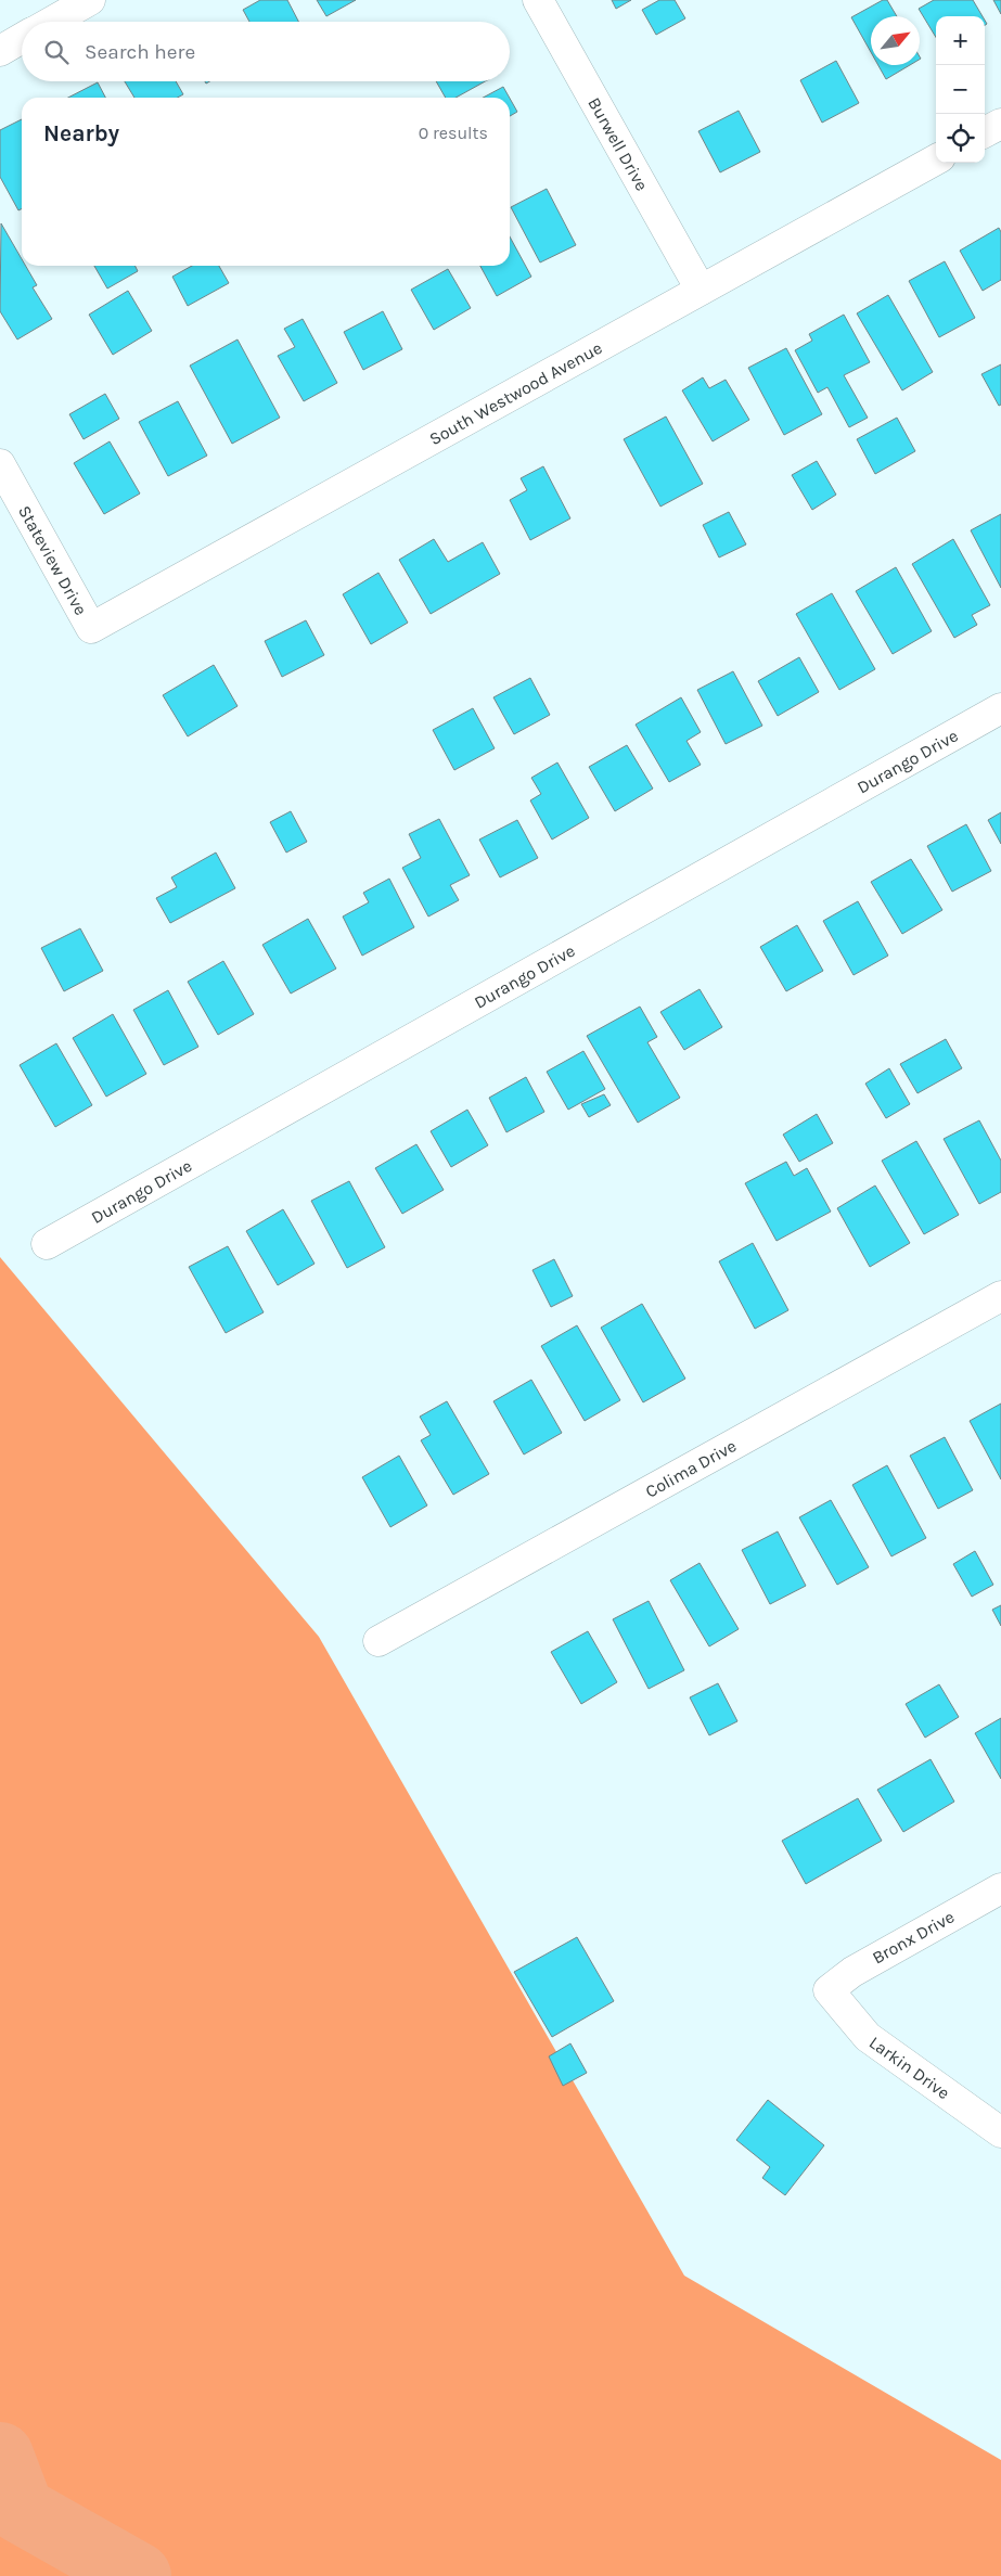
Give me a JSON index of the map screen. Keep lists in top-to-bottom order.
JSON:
{
  "streets": {
    "street": [
      "Burwell Drive",
      "South Westwood Avenue",
      "Stateview Drive",
      "Durango Drive",
      "Colima Drive",
      "Bronx Drive",
      "Larkin Drive"
    ]
  },
  "crossings": [
    ["Burwell Drive", "South Westwood Avenue"],
    ["South Westwood Avenue", "Stateview Drive"],
    ["Bronx Drive", "Larkin Drive"]
  ],
  "north": "top right",
  "page": {
    "map_buttons": ["+", "−"],
    "search": "Search here",
    "heading": ["Nearby", "0 results"]
  }
}
